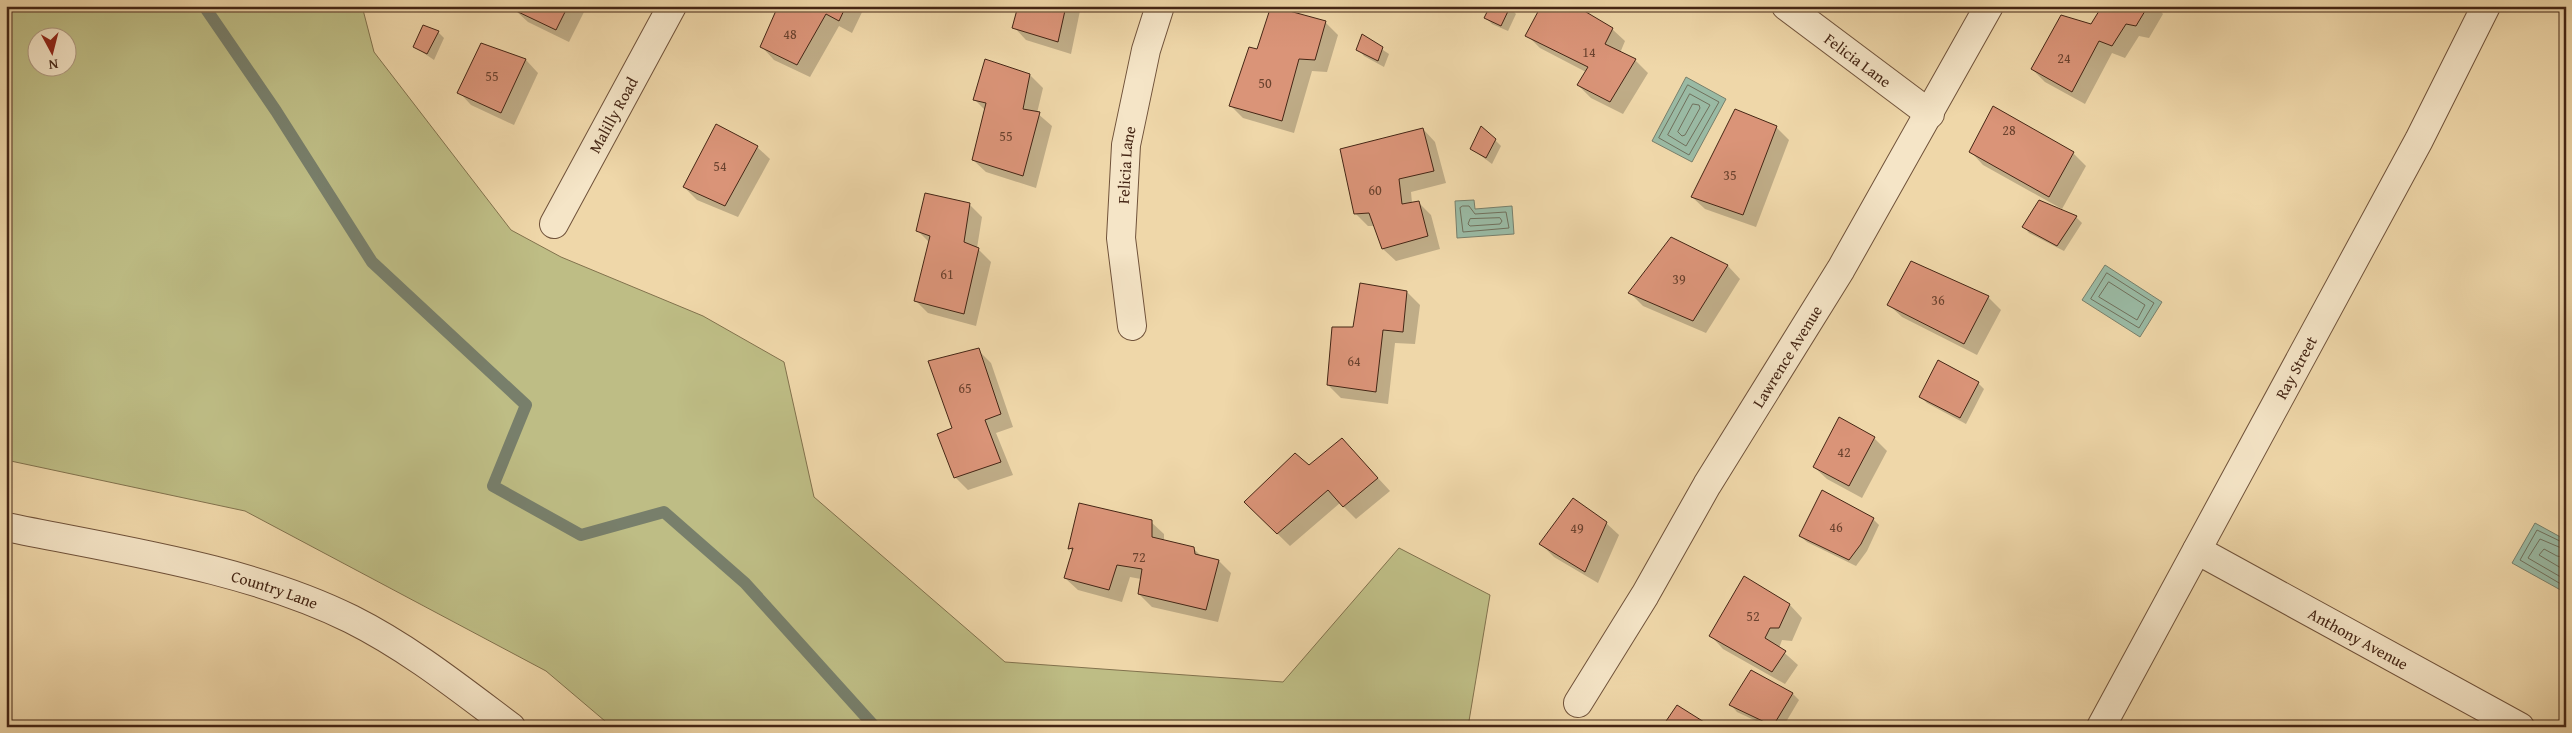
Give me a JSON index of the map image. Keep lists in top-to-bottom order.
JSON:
{
  "streets": {
    "street": [
      "Felicia Lane",
      "Malilly Road",
      "Lawrence Avenue",
      "Ray Street",
      "Country Lane",
      "Anthony Avenue"
    ]
  },
  "crossings": [
    ["Felicia Lane", "Lawrence Avenue"],
    ["Ray Street", "Anthony Avenue"]
  ],
  "house_numbers": [
    "48",
    "14",
    "24",
    "55",
    "50",
    "28",
    "55",
    "54",
    "35",
    "60",
    "61",
    "39",
    "36",
    "64",
    "65",
    "42",
    "46",
    "49",
    "72",
    "52"
  ],
  "north": "bottom"
}
